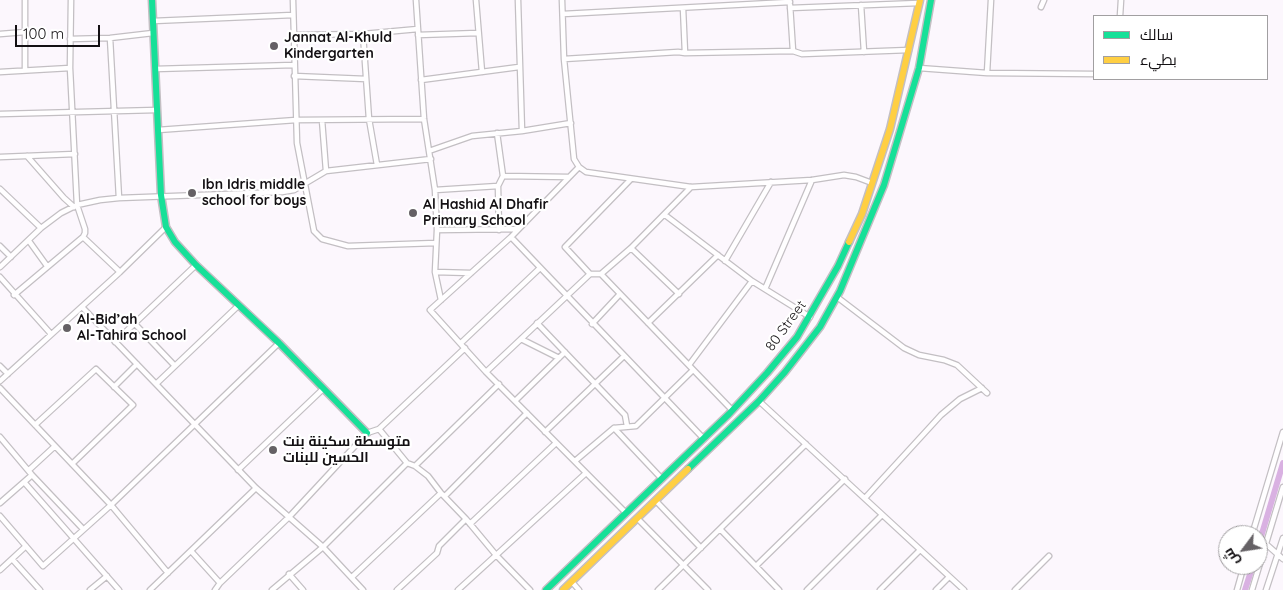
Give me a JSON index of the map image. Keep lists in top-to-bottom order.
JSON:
{
  "streets": {
    "main road": ["80 Street"]
  },
  "places": [
    "Jannat Al-Khuld Kindergarten",
    "Ibn Idris middle school for boys",
    "Al Hashid Al Dhafir Primary School",
    "Al-Bid’ah Al-Tahira School",
    "متوسطة سكينة بنت الحسين للبنات"
  ],
  "legend": ["سالك", "بطيء"],
  "scale_bar": "100 m",
  "north": "bottom left"
}
